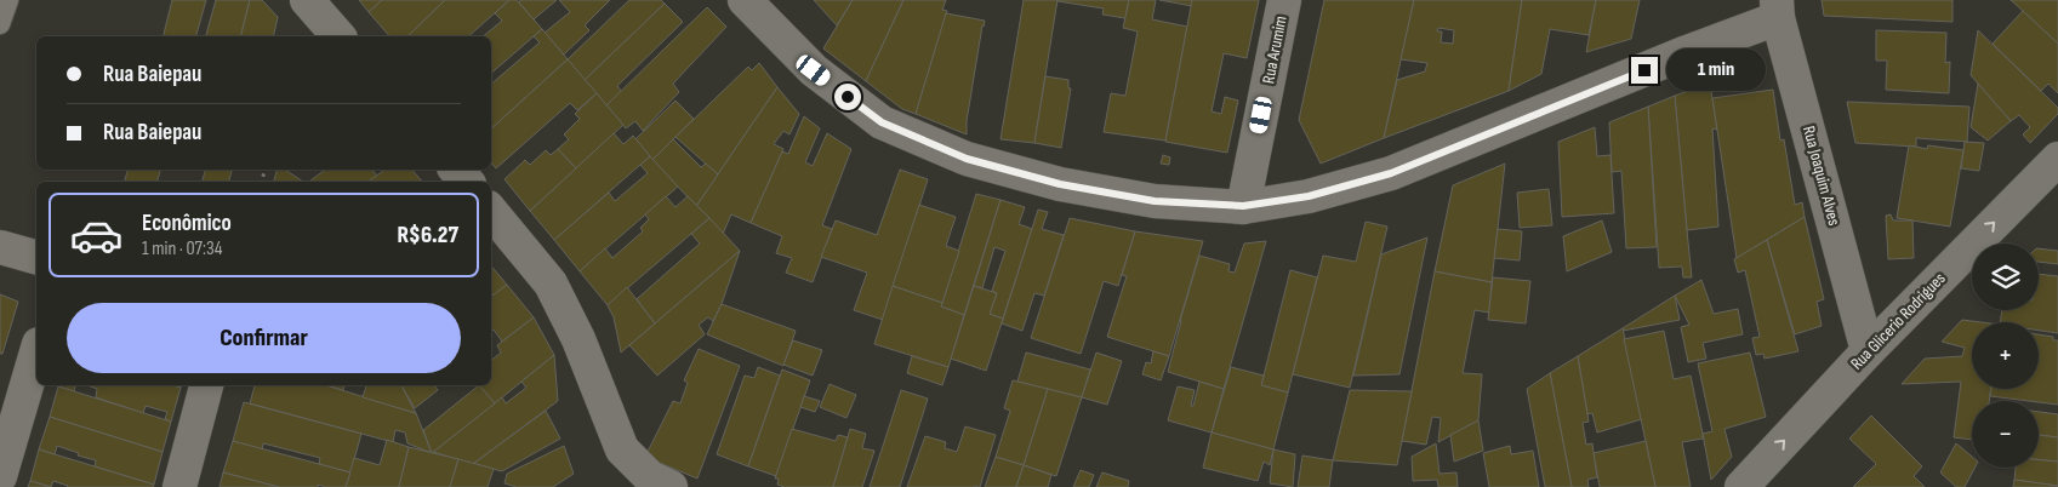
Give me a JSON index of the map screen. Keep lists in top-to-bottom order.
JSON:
{
  "streets": {
    "street": ["Rua Arumim", "Rua Joaquim Alves", "Rua Glicerio Rodrigues"]
  },
  "crossings": [
    ["Rua Joaquim Alves", "Rua Glicerio Rodrigues"]
  ],
  "one_way": ["Rua Glicerio Rodrigues"],
  "page": {
    "banner": ["Rua Baiepau", "Rua Baiepau"],
    "bubble": "1 min",
    "list": [
      {
        "name": "Econômico",
        "note": "1 min · 07:34",
        "value": "R$6.27"
      }
    ],
    "map_buttons": ["+", "−"],
    "buttons": "Confirmar"
  }
}
